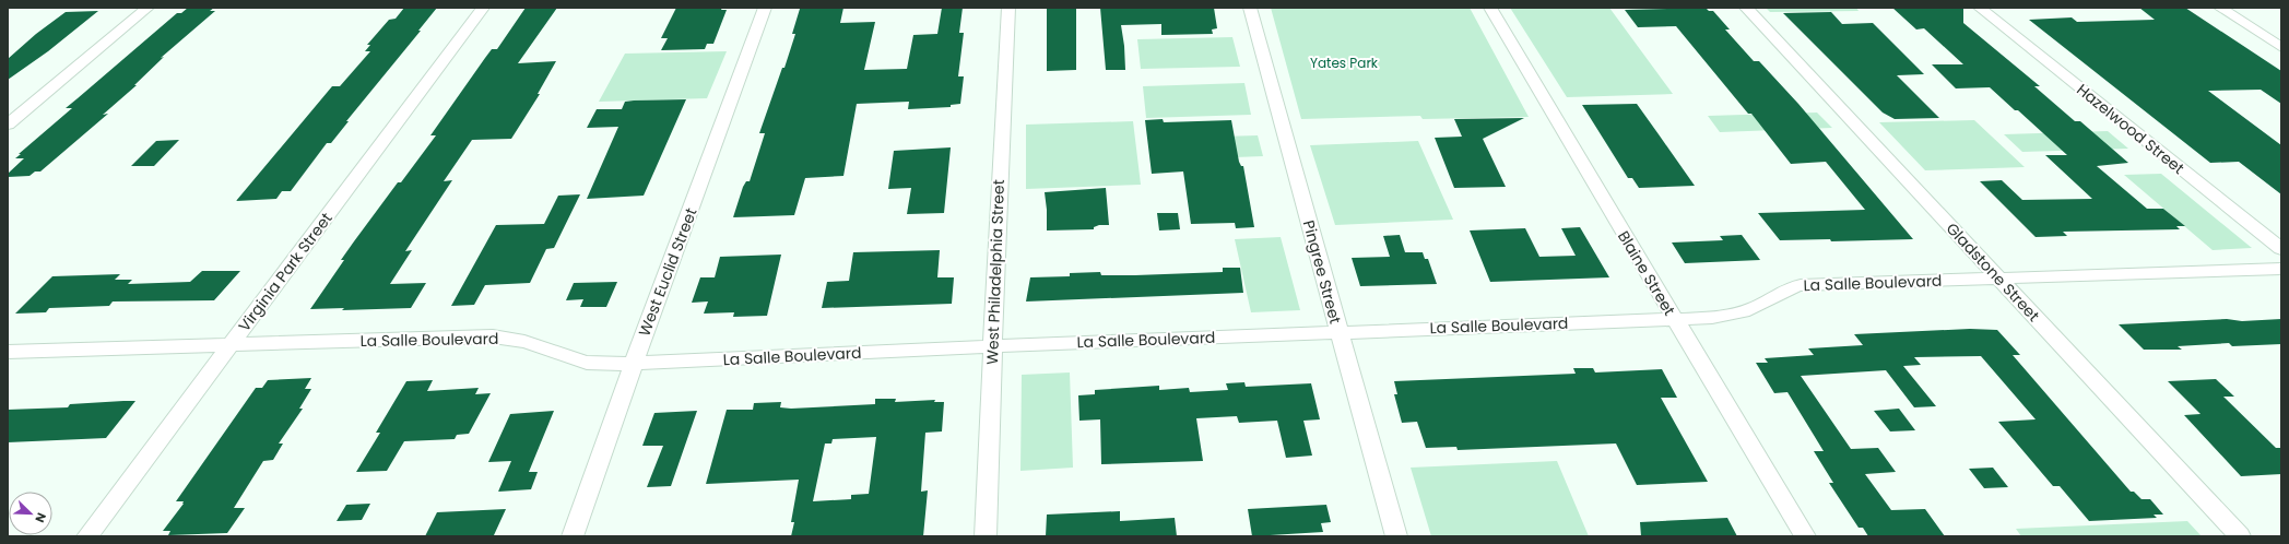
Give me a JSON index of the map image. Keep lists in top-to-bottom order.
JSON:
{
  "streets": {
    "street": [
      "Hazelwood Street",
      "Virginia Park Street",
      "West Euclid Street",
      "West Philadelphia Street",
      "Pingree Street",
      "Gladstone Street",
      "Blaine Street",
      "La Salle Boulevard"
    ]
  },
  "crossings": [
    ["Virginia Park Street", "La Salle Boulevard"],
    ["West Euclid Street", "La Salle Boulevard"],
    ["West Philadelphia Street", "La Salle Boulevard"],
    ["Pingree Street", "La Salle Boulevard"],
    ["Gladstone Street", "La Salle Boulevard"],
    ["Blaine Street", "La Salle Boulevard"]
  ],
  "parks": ["Yates Park"],
  "north": "bottom right"
}
